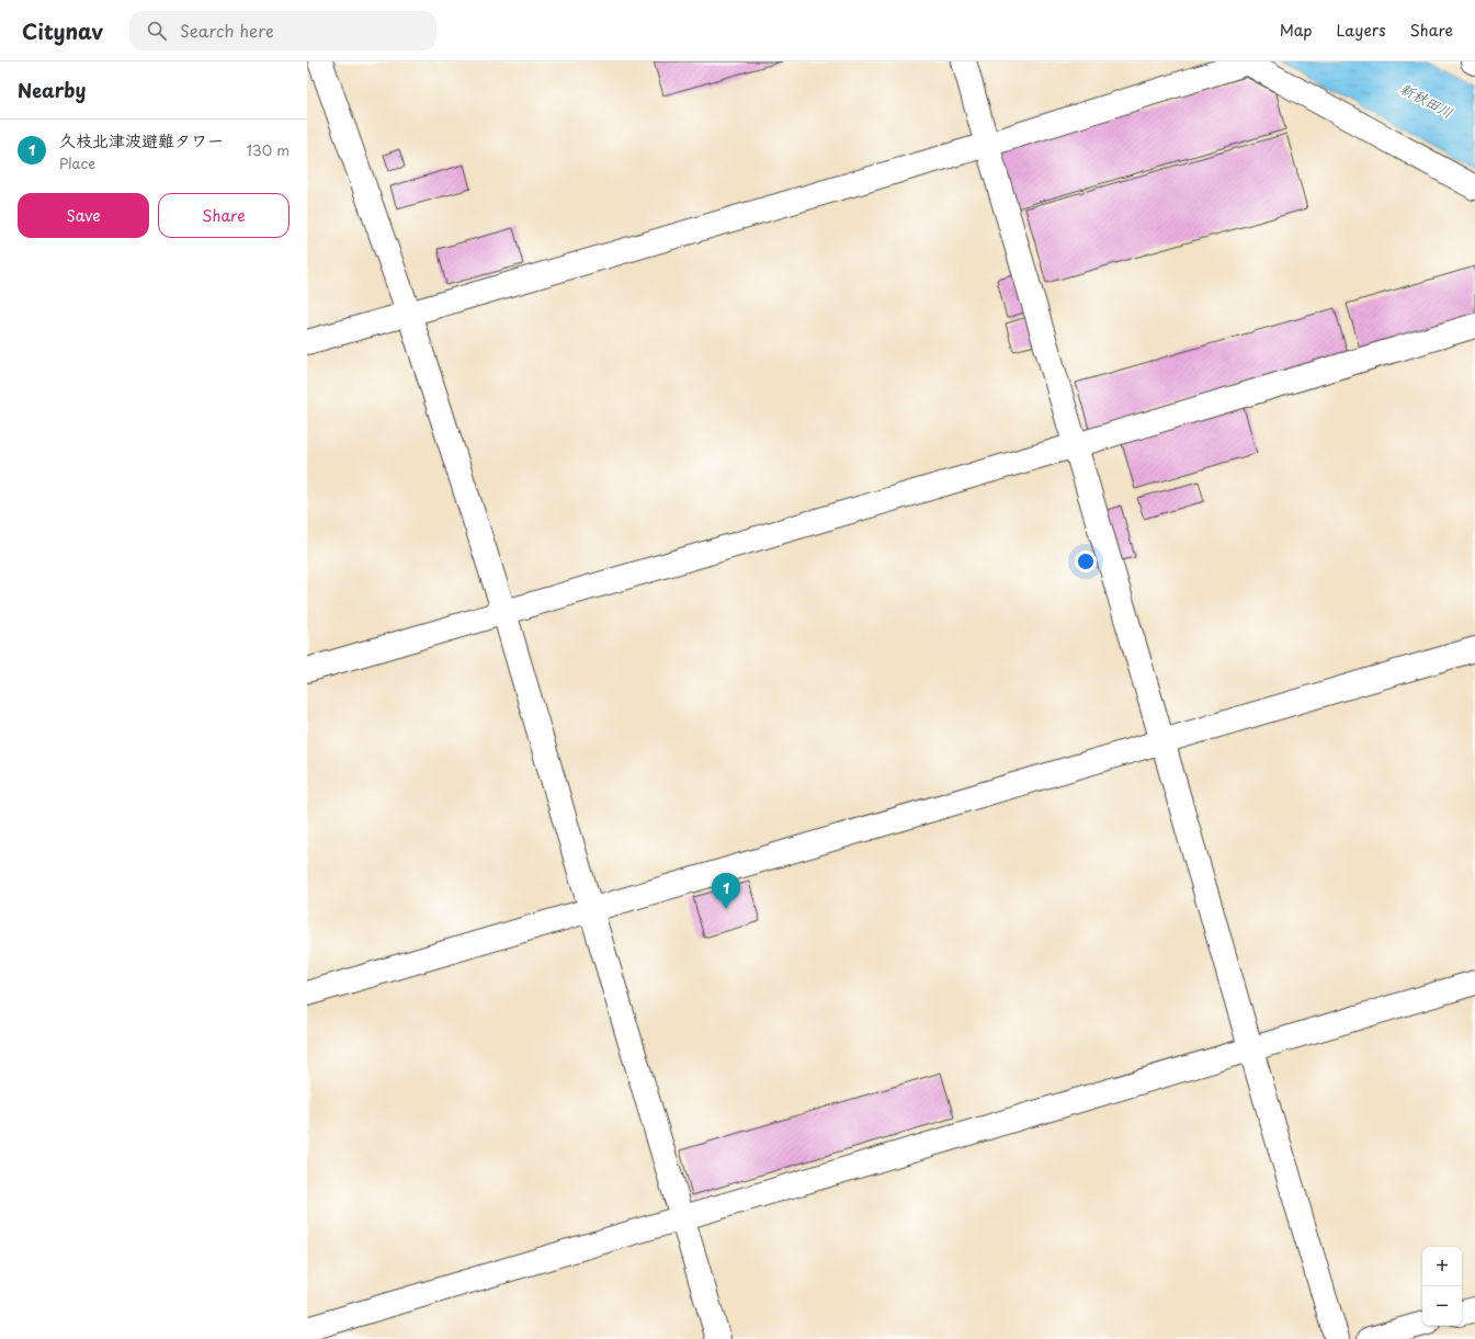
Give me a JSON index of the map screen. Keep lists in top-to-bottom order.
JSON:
{
  "water": ["新秋田川"],
  "page": {
    "header": "Citynav",
    "search": "Search here",
    "nav": ["Map", "Layers", "Share"],
    "heading": "Nearby",
    "list": [
      {
        "mark": "1",
        "name": "久枝北津波避難タワー",
        "note": "Place",
        "value": "130 m"
      }
    ],
    "buttons": ["Save", "Share"],
    "pins": "1",
    "map_buttons": ["+", "−"]
  }
}
